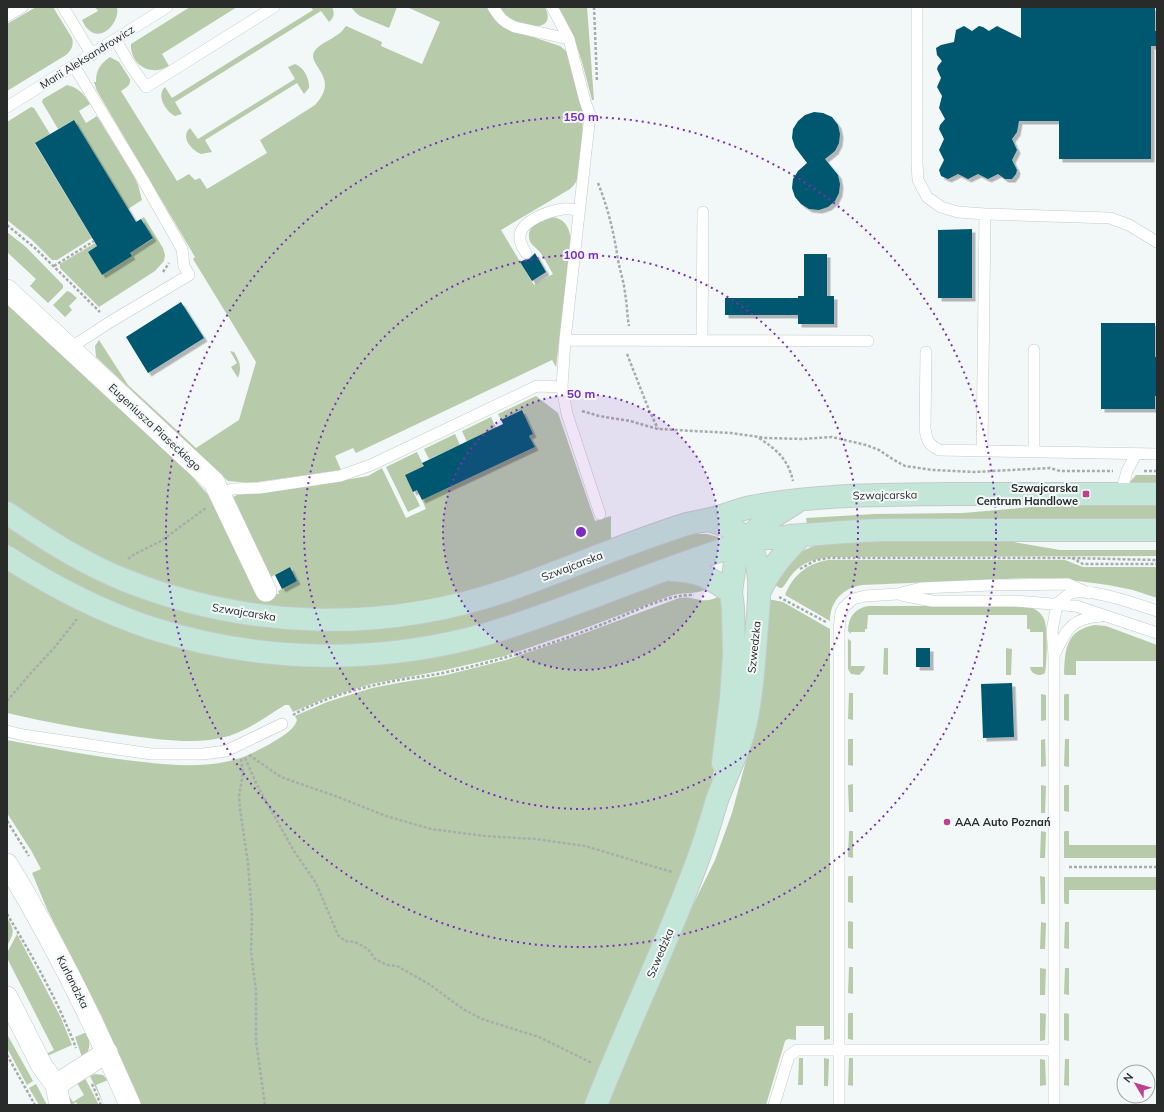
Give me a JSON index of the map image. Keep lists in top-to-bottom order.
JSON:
{
  "streets": {
    "street": [
      "Eugeniusza Piaseckiego",
      "Szwajcarska",
      "Szwedzka",
      "Kurlandzka"
    ],
    "lane": ["Marii Aleksandrowicz"]
  },
  "crossings": [
    ["Szwajcarska", "Szwedzka"]
  ],
  "places": {
    "transit": ["Szwajcarska Centrum Handlowe"],
    "other": ["AAA Auto Poznań"]
  },
  "north": "top left",
  "rings": ["150 m", "100 m", "50 m"]
}
